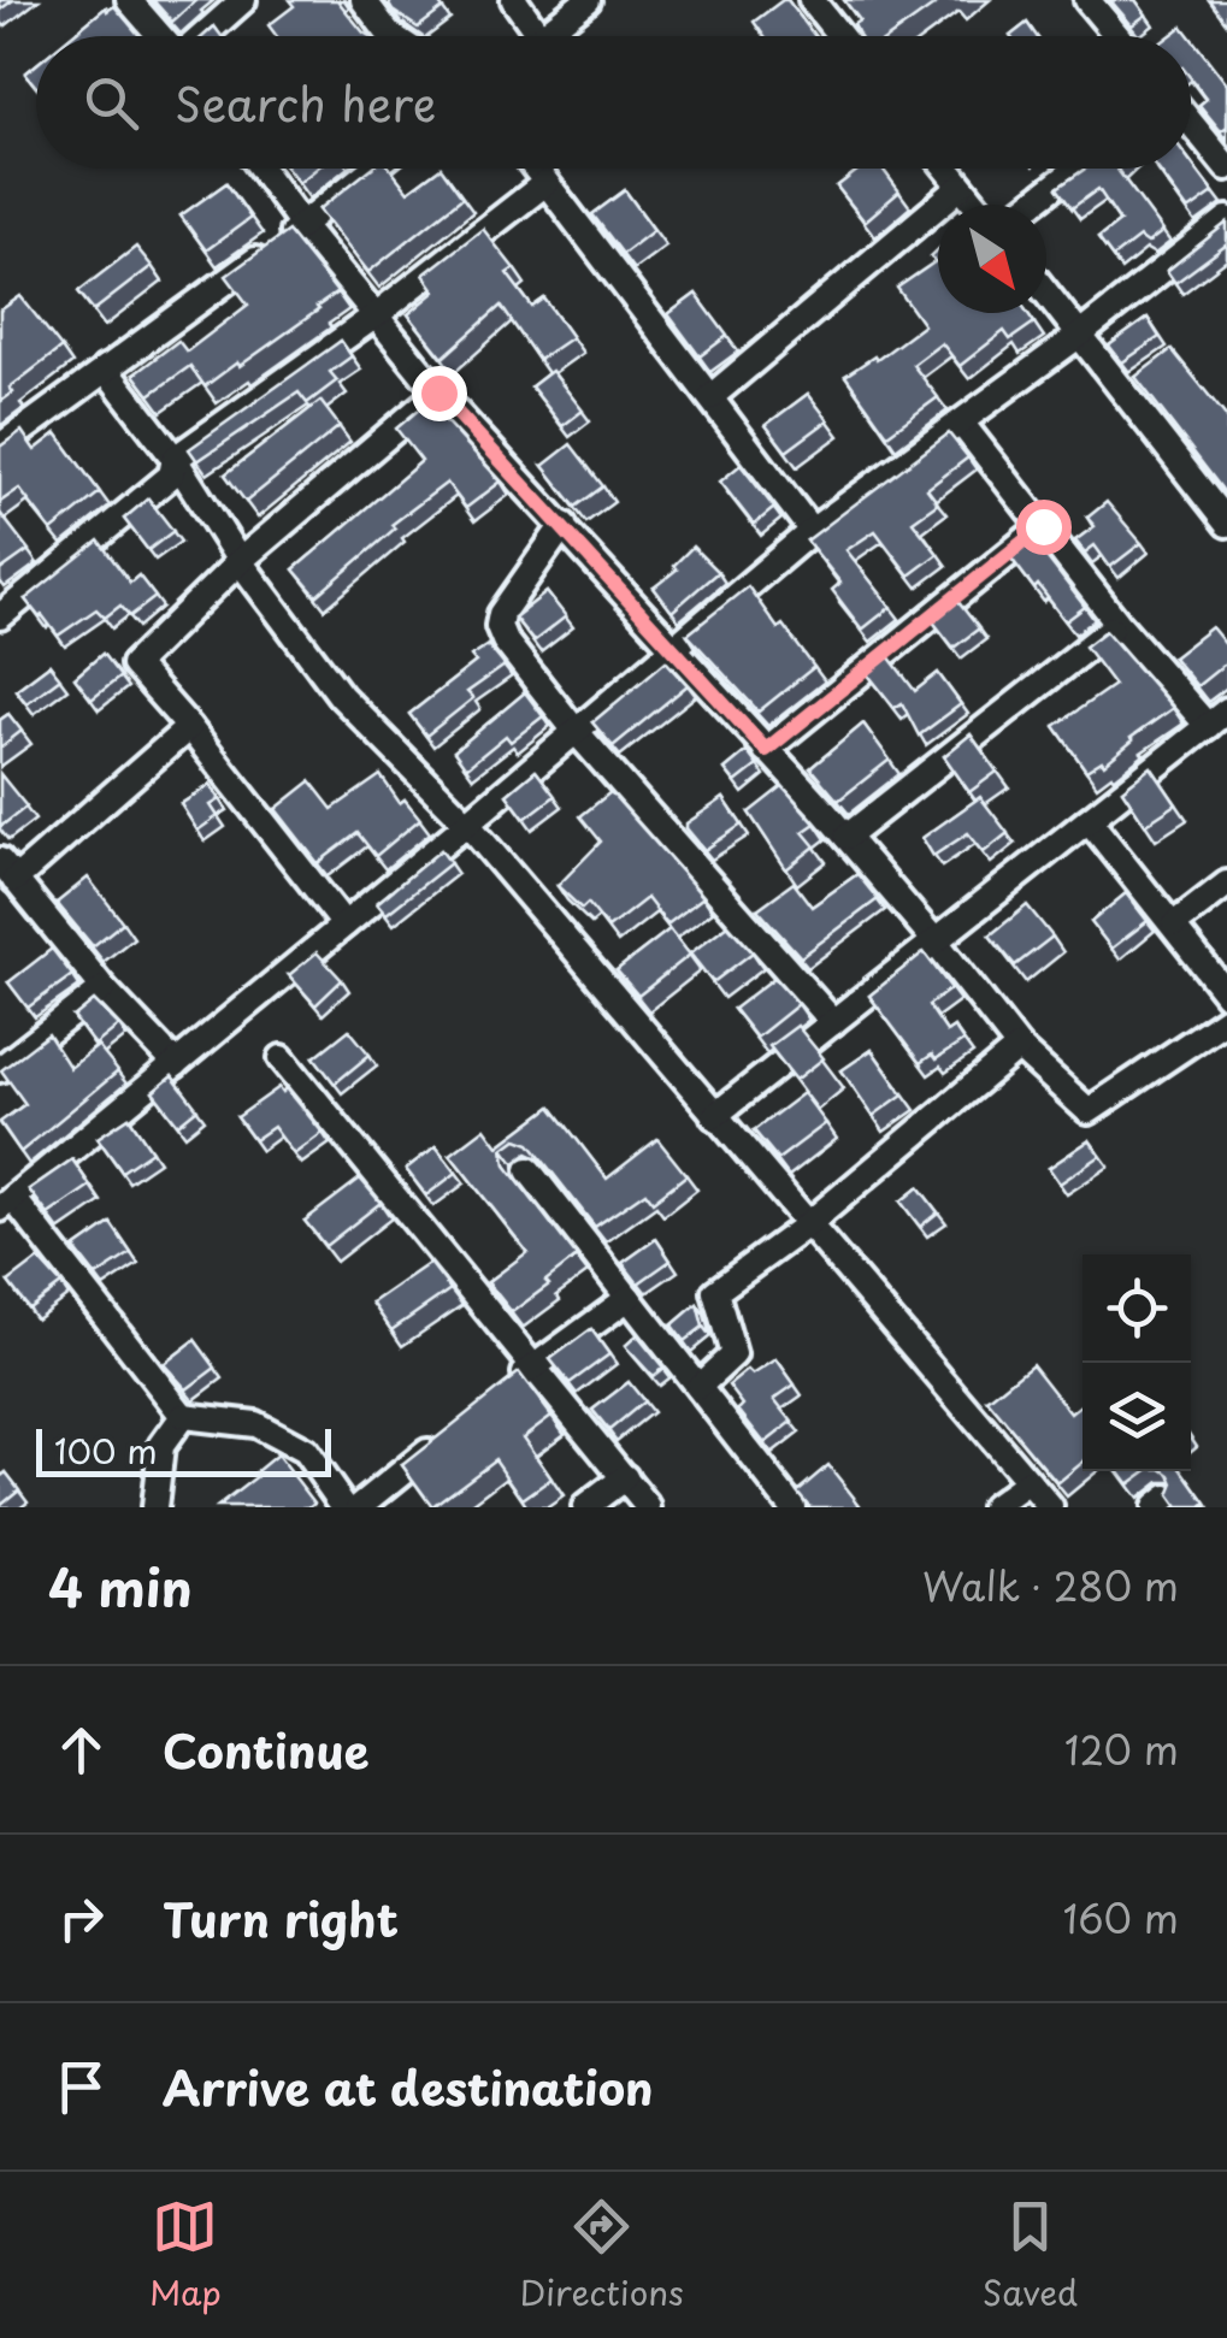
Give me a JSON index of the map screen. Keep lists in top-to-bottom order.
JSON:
{
  "scale_bar": "100 m",
  "north": "bottom right",
  "page": {
    "search": "Search here",
    "scale": "100 m",
    "heading": ["4 min", "Walk · 280 m"],
    "list": [
      ["Continue", "120 m"],
      ["Turn right", "160 m"],
      "Arrive at destination"
    ],
    "nav": ["Map", "Directions", "Saved"]
  }
}
